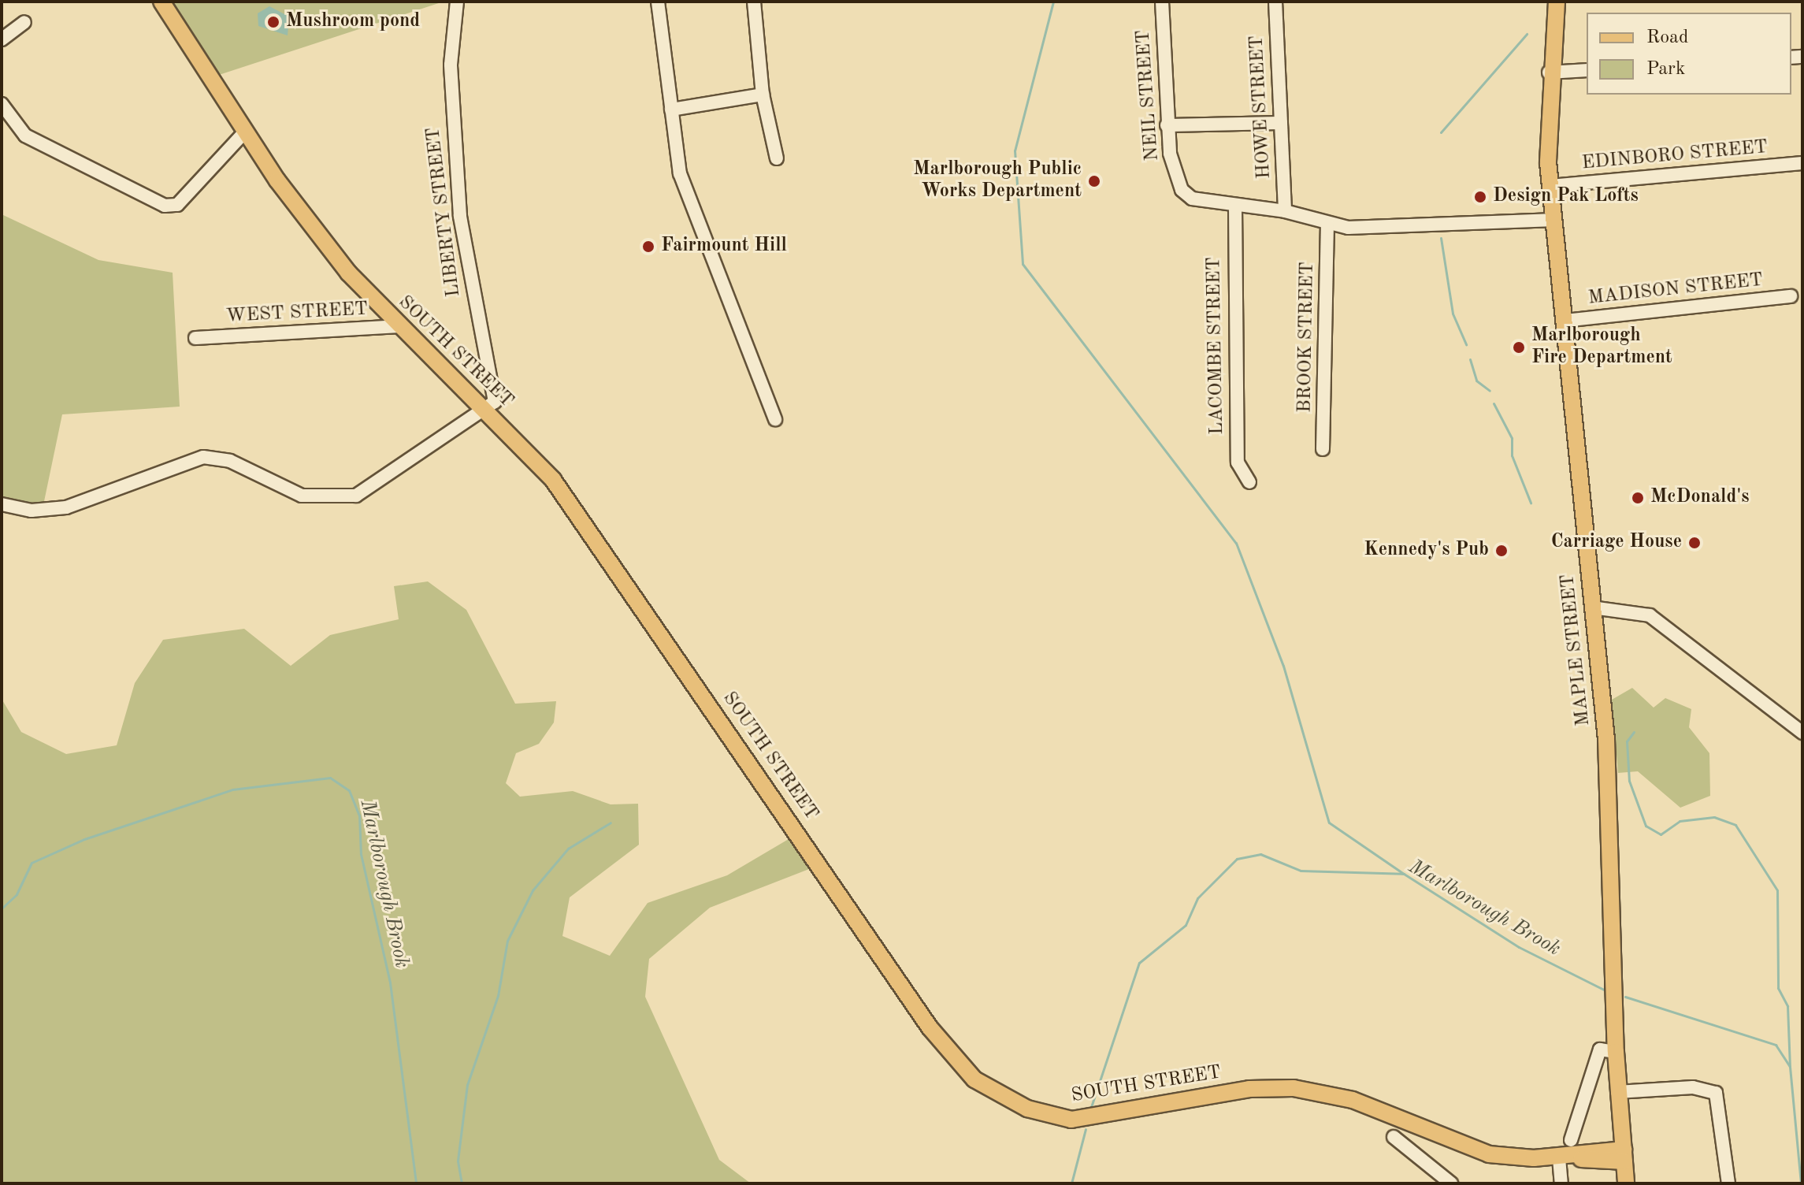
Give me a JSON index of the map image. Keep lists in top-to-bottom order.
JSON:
{
  "streets": {
    "main road": ["SOUTH STREET", "MAPLE STREET"],
    "street": [
      "NEIL STREET",
      "HOWE STREET",
      "EDINBORO STREET",
      "LIBERTY STREET",
      "MADISON STREET",
      "WEST STREET",
      "BROOK STREET",
      "LACOMBE STREET"
    ]
  },
  "crossings": [
    ["NEIL STREET", "HOWE STREET"],
    ["NEIL STREET", "BROOK STREET"],
    ["NEIL STREET", "LACOMBE STREET"],
    ["NEIL STREET", "MAPLE STREET"],
    ["EDINBORO STREET", "MAPLE STREET"],
    ["LIBERTY STREET", "SOUTH STREET"],
    ["MADISON STREET", "MAPLE STREET"],
    ["WEST STREET", "SOUTH STREET"],
    ["SOUTH STREET", "MAPLE STREET"]
  ],
  "water": ["Marlborough Brook"],
  "places": [
    "Mushroom pond",
    "Marlborough Public Works Department",
    "Design Pak Lofts",
    "Fairmount Hill",
    "Marlborough Fire Department",
    "McDonald's",
    "Carriage House",
    "Kennedy's Pub"
  ],
  "legend": ["Road", "Park"]
}
